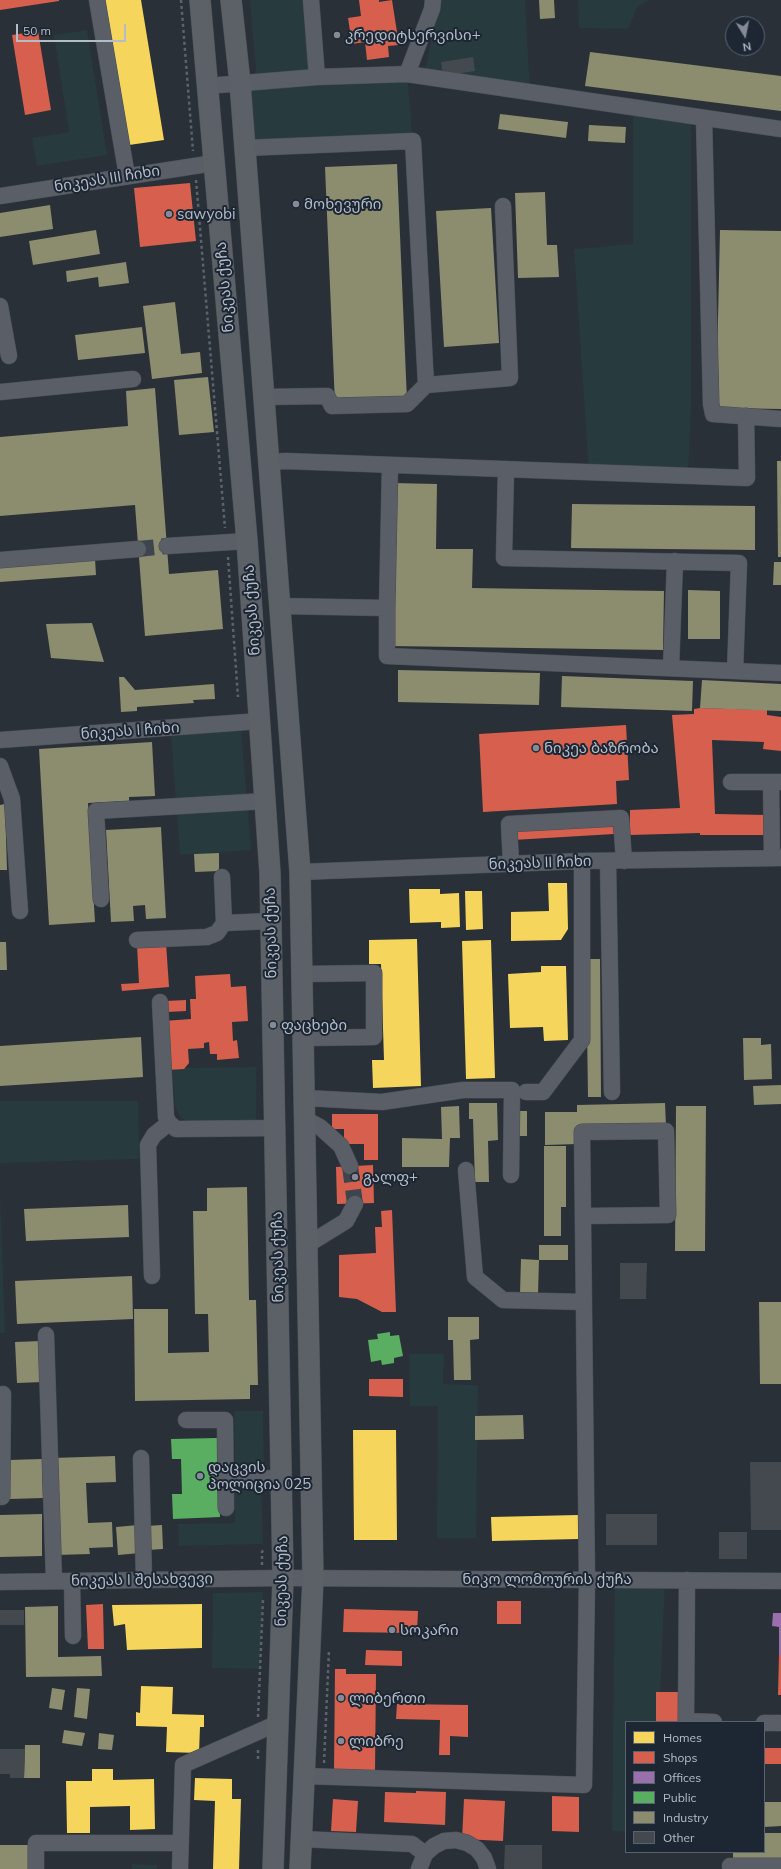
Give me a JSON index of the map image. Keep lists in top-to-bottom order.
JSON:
{
  "streets": {
    "main road": ["ნიკეას ქუჩა"],
    "street": [
      "ნიკეას III ჩიხი",
      "ნიკეას I ჩიხი",
      "ნიკეას II ჩიხი",
      "ნიკო ლომოურის ქუჩა",
      "ნიკეას I შესახვევი"
    ]
  },
  "crossings": [
    ["ნიკეას III ჩიხი", "ნიკეას ქუჩა"],
    ["ნიკეას ქუჩა", "ნიკეას I ჩიხი"],
    ["ნიკეას ქუჩა", "ნიკეას II ჩიხი"],
    ["ნიკეას ქუჩა", "ნიკო ლომოურის ქუჩა"],
    ["ნიკეას ქუჩა", "ნიკეას I შესახვევი"],
    ["ნიკო ლომოურის ქუჩა", "ნიკეას I შესახვევი"]
  ],
  "places": [
    "კრედიტსერვისი+",
    "მოხევური",
    "sawyobi",
    "ნიკეა ბაზრობა",
    "ფაცხები",
    "გალფ+",
    "დაცვის პოლიცია 025",
    "სოკარი",
    "ლიბერთი",
    "ლიბრე"
  ],
  "legend": [
    "Homes",
    "Shops",
    "Offices",
    "Public",
    "Industry",
    "Other"
  ],
  "scale_bar": "50 m",
  "north": "bottom"
}
